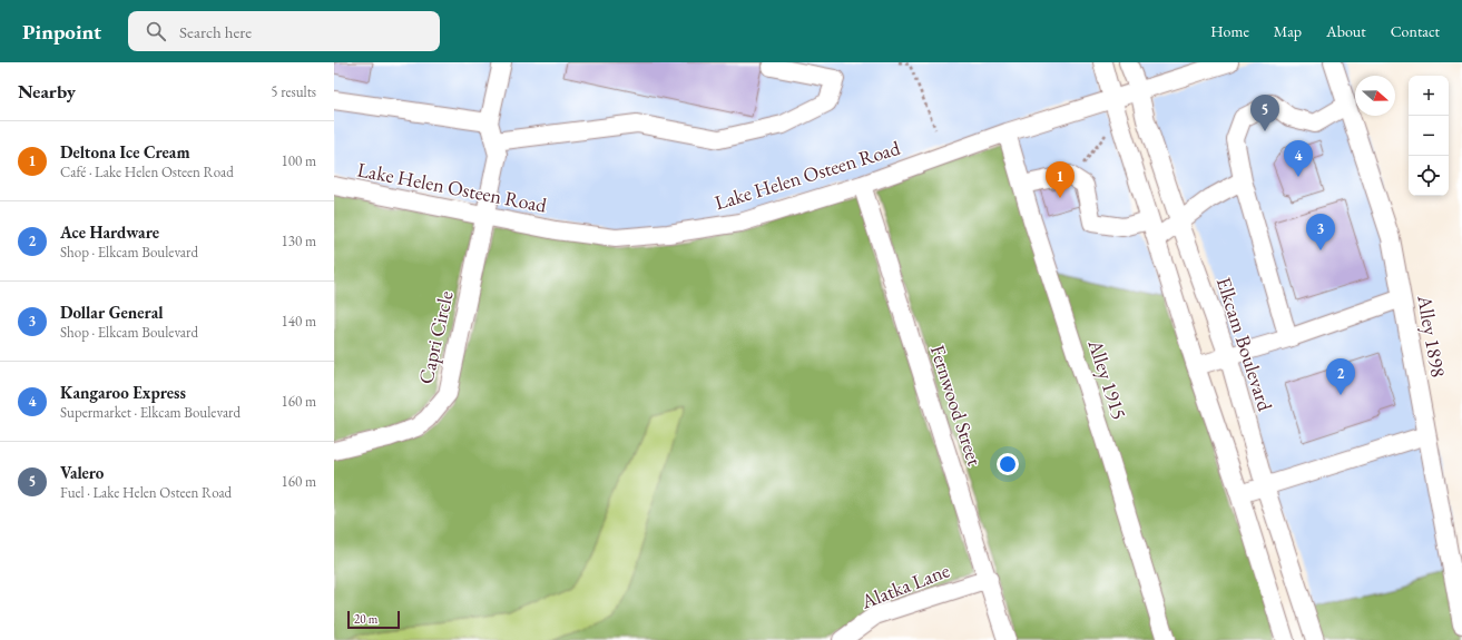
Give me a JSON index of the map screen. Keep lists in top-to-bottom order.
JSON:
{
  "streets": {
    "street": [
      "Lake Helen Osteen Road",
      "Alley 1898",
      "Capri Circle",
      "Elkcam Boulevard",
      "Alley 1915",
      "Fernwood Street",
      "Alatka Lane"
    ]
  },
  "crossings": [
    ["Lake Helen Osteen Road", "Capri Circle"],
    ["Lake Helen Osteen Road", "Elkcam Boulevard"],
    ["Lake Helen Osteen Road", "Alley 1915"],
    ["Lake Helen Osteen Road", "Fernwood Street"],
    ["Fernwood Street", "Alatka Lane"]
  ],
  "scale_bar": "20 m",
  "north": "right",
  "page": {
    "header": "Pinpoint",
    "search": "Search here",
    "nav": [
      "Home",
      "Map",
      "About",
      "Contact"
    ],
    "heading": ["Nearby", "5 results"],
    "map_buttons": ["+", "−"],
    "pins": [
      "5",
      "4",
      "1",
      "3",
      "2"
    ],
    "list": [
      {
        "mark": "1",
        "name": "Deltona Ice Cream",
        "note": "Café · Lake Helen Osteen Road",
        "value": "100 m"
      },
      {
        "mark": "2",
        "name": "Ace Hardware",
        "note": "Shop · Elkcam Boulevard",
        "value": "130 m"
      },
      {
        "mark": "3",
        "name": "Dollar General",
        "note": "Shop · Elkcam Boulevard",
        "value": "140 m"
      },
      {
        "mark": "4",
        "name": "Kangaroo Express",
        "note": "Supermarket · Elkcam Boulevard",
        "value": "160 m"
      },
      {
        "mark": "5",
        "name": "Valero",
        "note": "Fuel · Lake Helen Osteen Road",
        "value": "160 m"
      }
    ],
    "scale": "20 m"
  }
}
